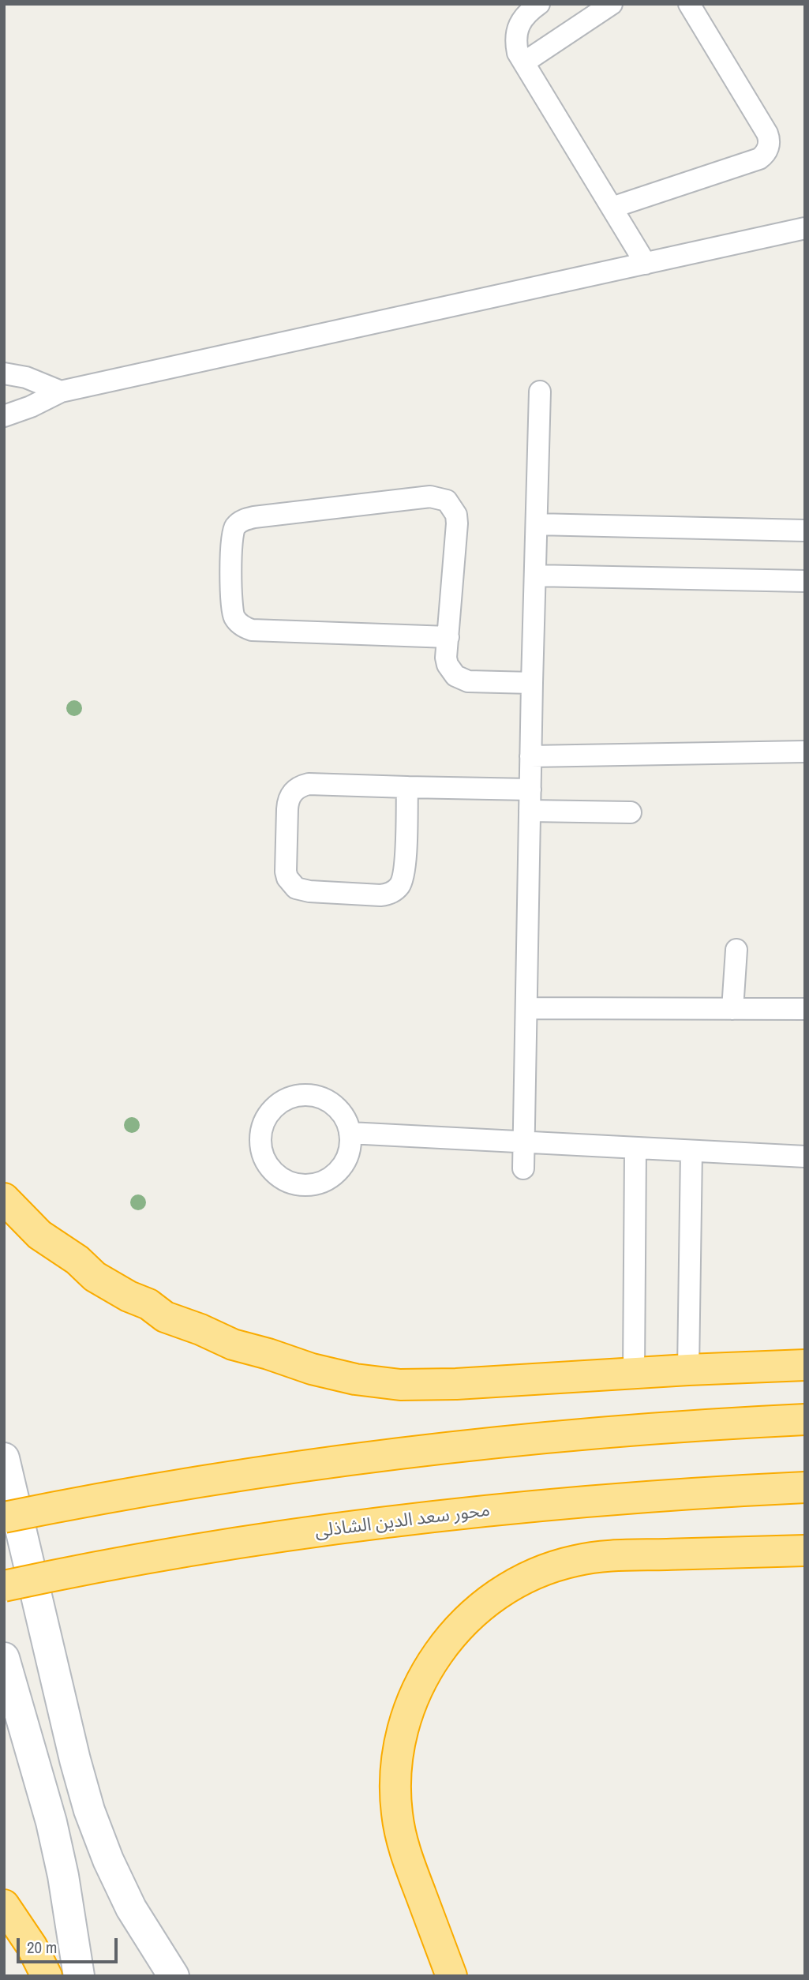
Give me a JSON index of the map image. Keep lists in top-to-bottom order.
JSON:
{
  "streets": {
    "highway": ["محور سعد الدين الشاذلى"]
  },
  "scale_bar": "20 m"
}
